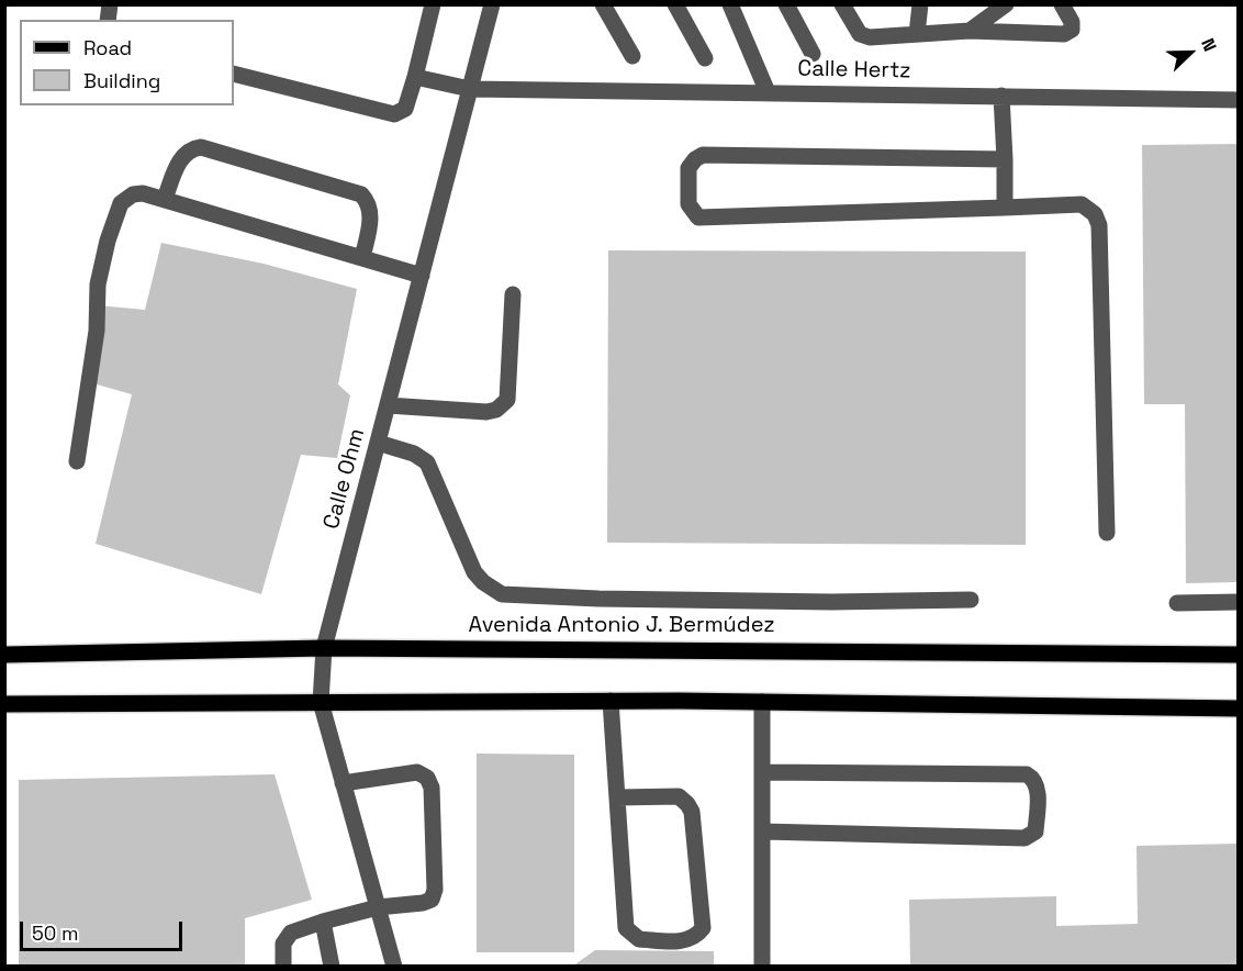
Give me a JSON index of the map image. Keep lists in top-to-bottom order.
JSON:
{
  "streets": {
    "main road": ["Avenida Antonio J. Bermúdez"],
    "street": ["Calle Hertz", "Calle Ohm"]
  },
  "crossings": [
    ["Calle Hertz", "Calle Ohm"],
    ["Calle Ohm", "Avenida Antonio J. Bermúdez"]
  ],
  "legend": ["Road", "Building"],
  "scale_bar": "50 m",
  "north": "top right"
}
